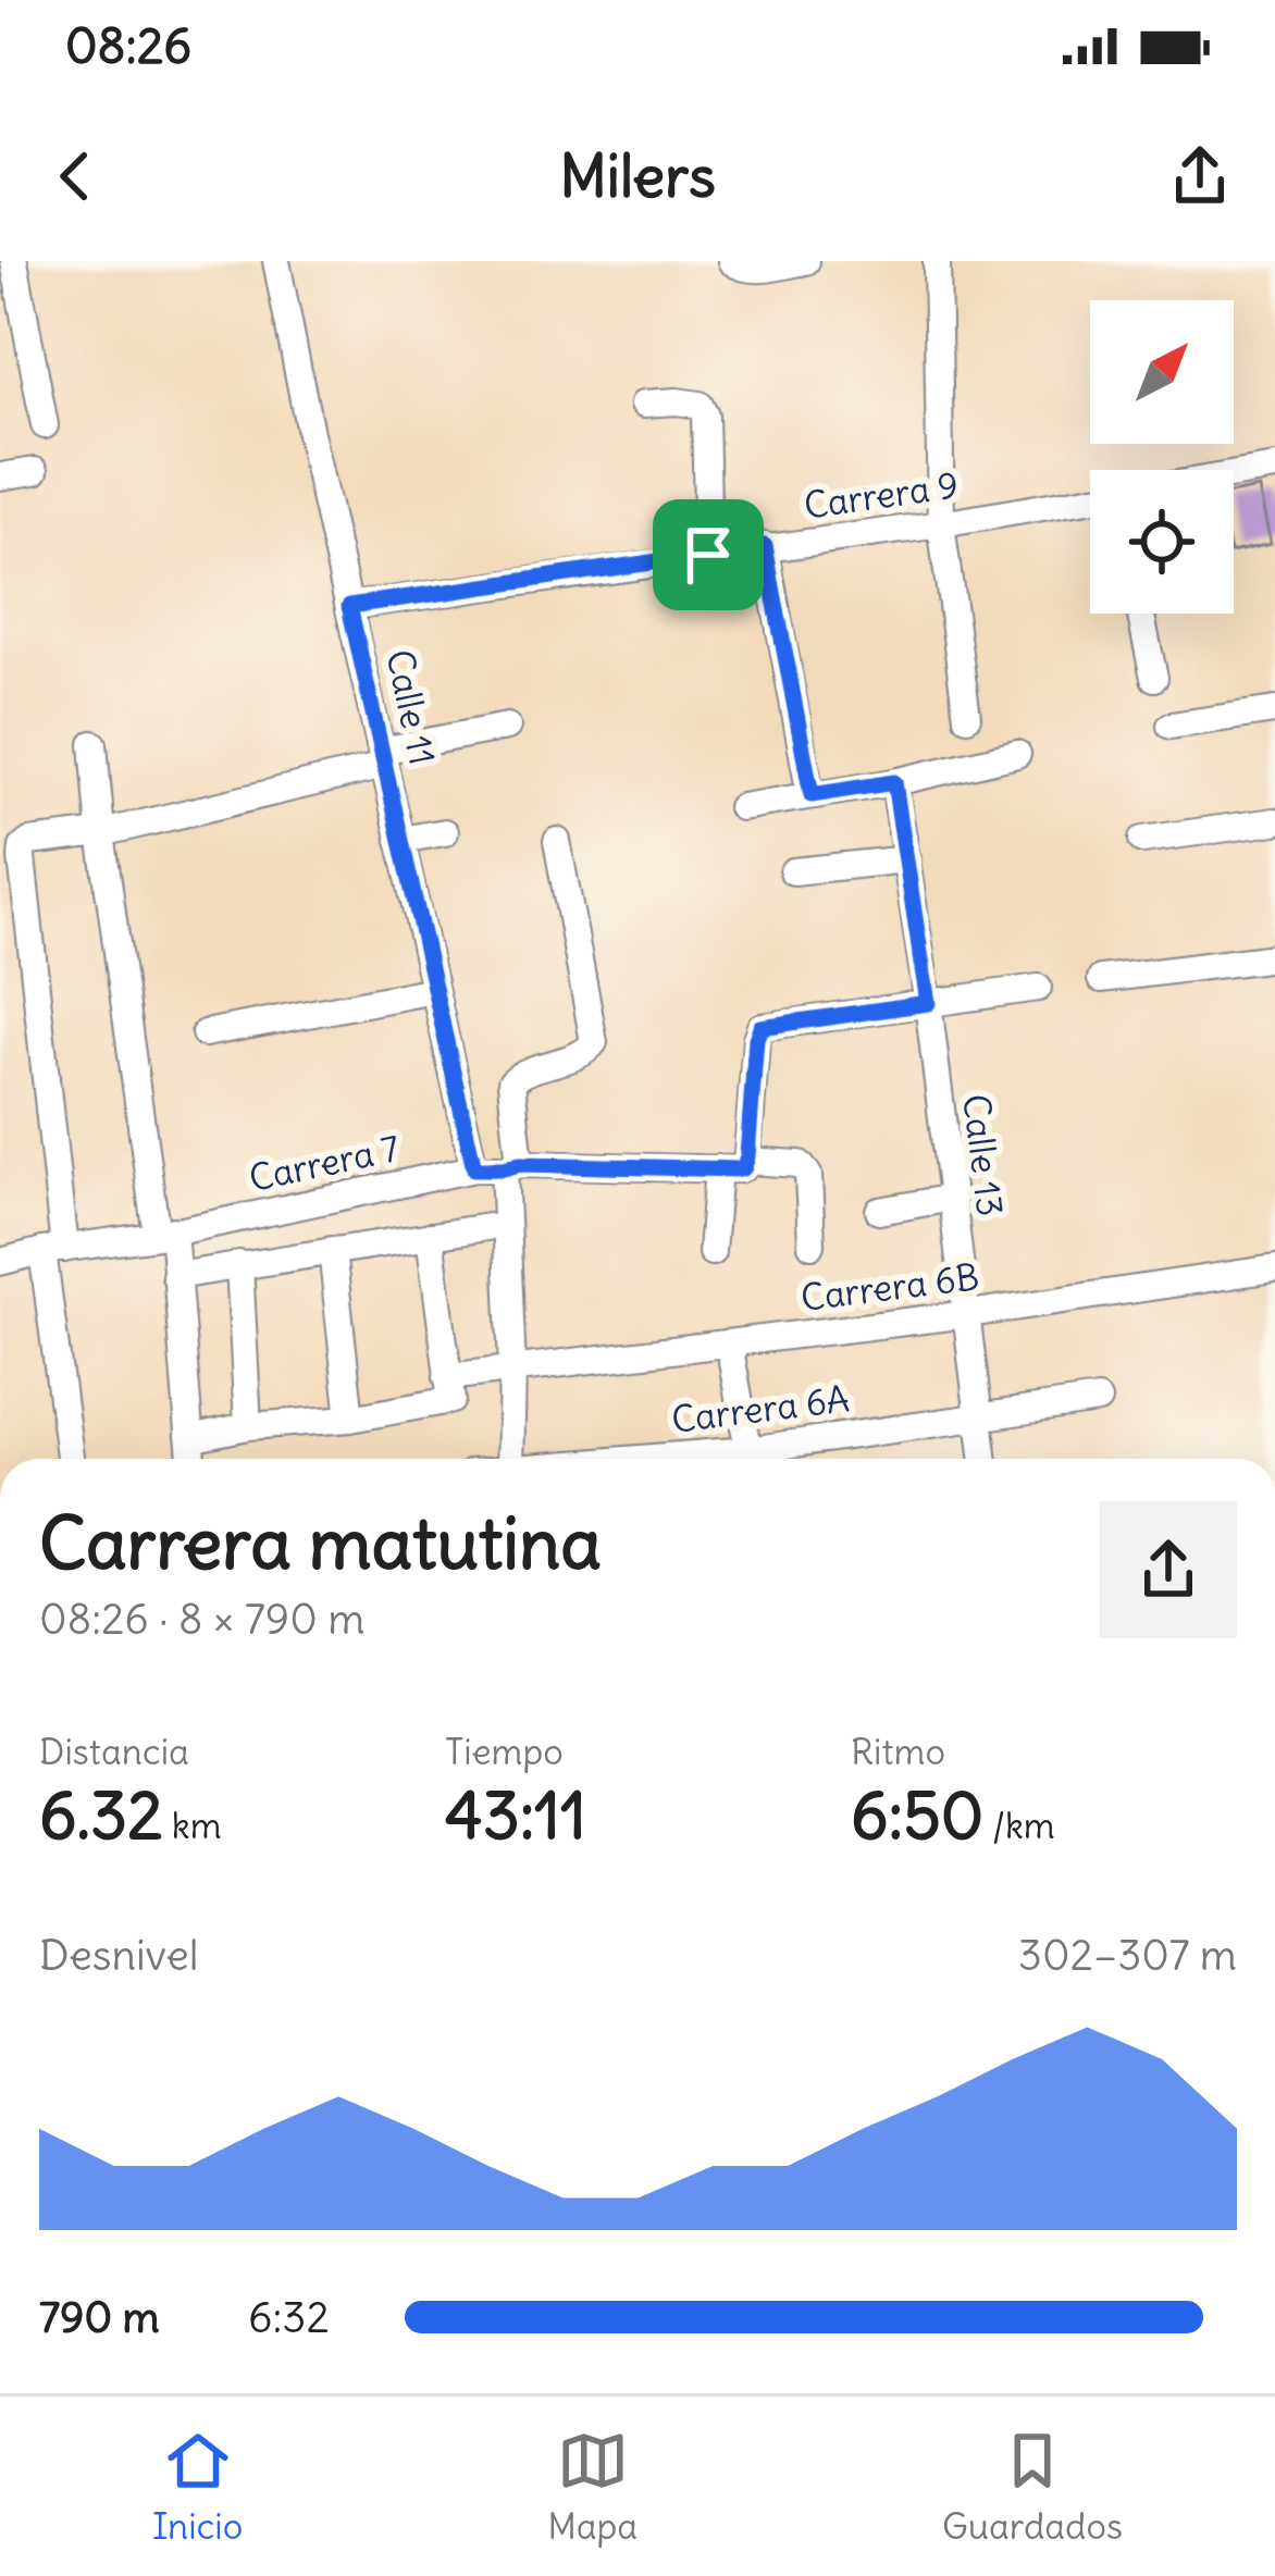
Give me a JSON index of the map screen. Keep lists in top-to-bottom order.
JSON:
{
  "streets": {
    "street": [
      "Carrera 9",
      "Calle 11",
      "Calle 13",
      "Carrera 7",
      "Carrera 6B",
      "Carrera 6A"
    ]
  },
  "crossings": [
    ["Carrera 9", "Calle 11"],
    ["Calle 11", "Carrera 7"],
    ["Calle 13", "Carrera 6B"],
    ["Calle 13", "Carrera 6A"]
  ],
  "north": "top right",
  "page": {
    "status": "08:26",
    "header": "Milers",
    "heading": ["Carrera matutina", "08:26 · 8 × 790 m"],
    "stats": [
      ["Distancia", "6.32 km"],
      ["Tiempo", "43:11"],
      ["Ritmo", "6:50 /km"]
    ],
    "chart": ["Desnivel", "302–307 m"],
    "list": [
      {
        "name": "790 m",
        "note": "6:32"
      }
    ],
    "tabs": ["Inicio", "Mapa", "Guardados"]
  }
}
